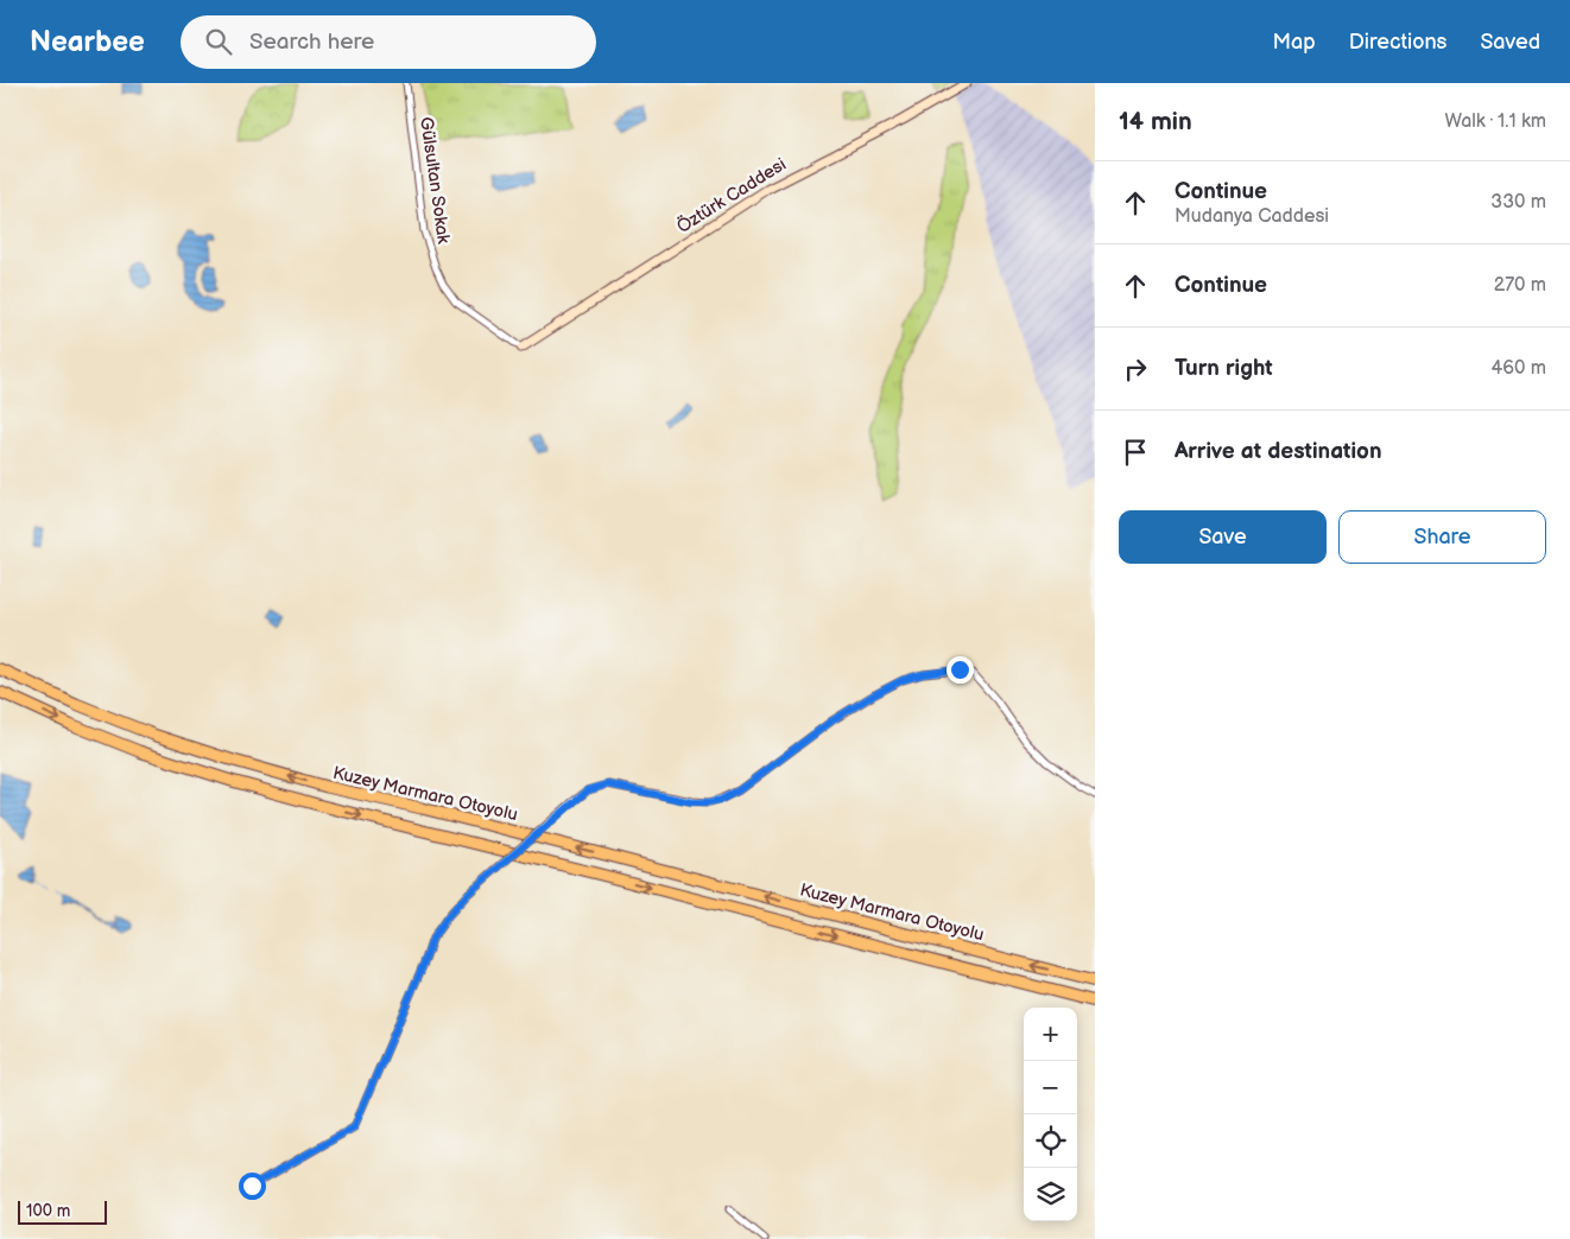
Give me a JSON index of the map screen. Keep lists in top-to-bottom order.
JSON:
{
  "streets": {
    "highway": ["Kuzey Marmara Otoyolu"],
    "street": ["Gülsultan Sokak", "Öztürk Caddesi"]
  },
  "crossings": [
    ["Gülsultan Sokak", "Öztürk Caddesi"]
  ],
  "scale_bar": "100 m",
  "page": {
    "header": "Nearbee",
    "search": "Search here",
    "nav": ["Map", "Directions", "Saved"],
    "heading": ["14 min", "Walk · 1.1 km"],
    "list": [
      ["Continue", "Mudanya Caddesi", "330 m"],
      ["Continue", "270 m"],
      ["Turn right", "460 m"],
      "Arrive at destination"
    ],
    "buttons": ["Save", "Share"],
    "map_buttons": ["+", "−"],
    "scale": "100 m"
  }
}
